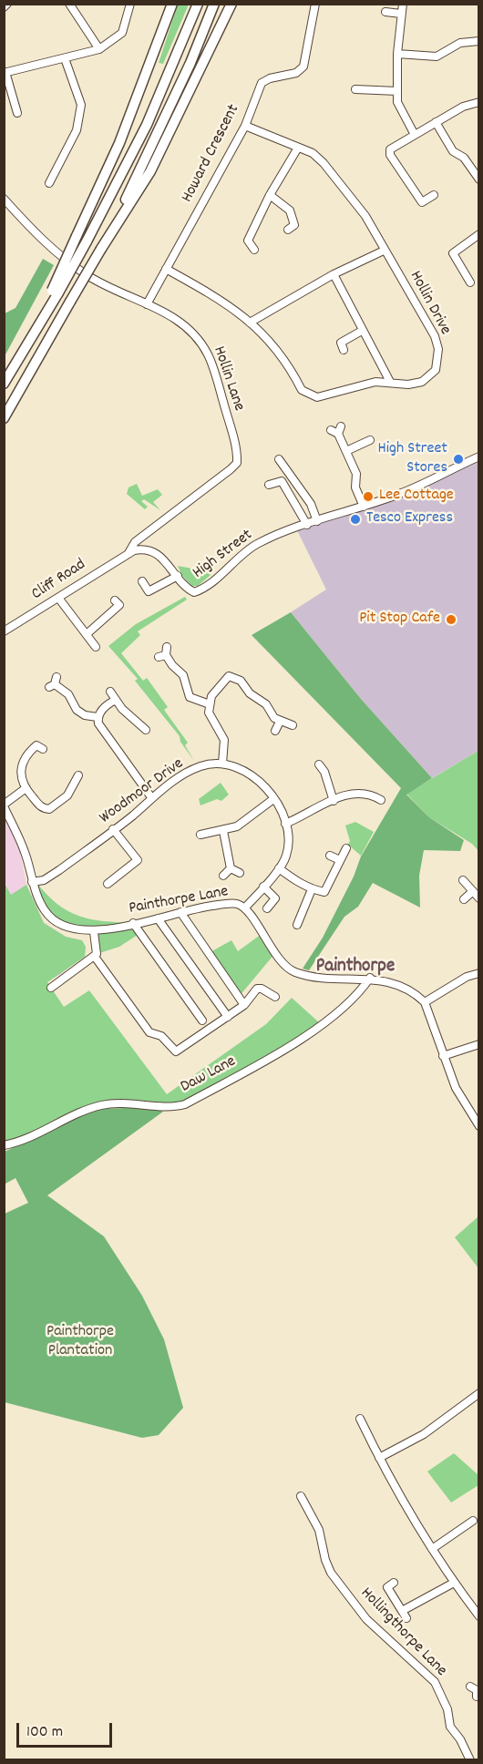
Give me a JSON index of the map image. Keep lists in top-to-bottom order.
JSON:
{
  "streets": {
    "street": [
      "Howard Crescent",
      "Hollin Drive",
      "Hollin Lane",
      "High Street",
      "Cliff Road",
      "Woodmoor Drive",
      "Painthorpe Lane",
      "Daw Lane",
      "Hollingthorpe Lane"
    ]
  },
  "crossings": [
    ["Howard Crescent", "Hollin Drive"],
    ["Howard Crescent", "Hollin Lane"],
    ["Hollin Lane", "High Street"],
    ["Hollin Lane", "Cliff Road"],
    ["High Street", "Cliff Road"],
    ["Woodmoor Drive", "Painthorpe Lane"],
    ["Painthorpe Lane", "Daw Lane"]
  ],
  "districts": ["Painthorpe"],
  "parks": ["Painthorpe Plantation"],
  "places": [
    "High Street Stores",
    "Lee Cottage",
    "Tesco Express",
    "Pit Stop Cafe"
  ],
  "scale_bar": "100 m"
}
